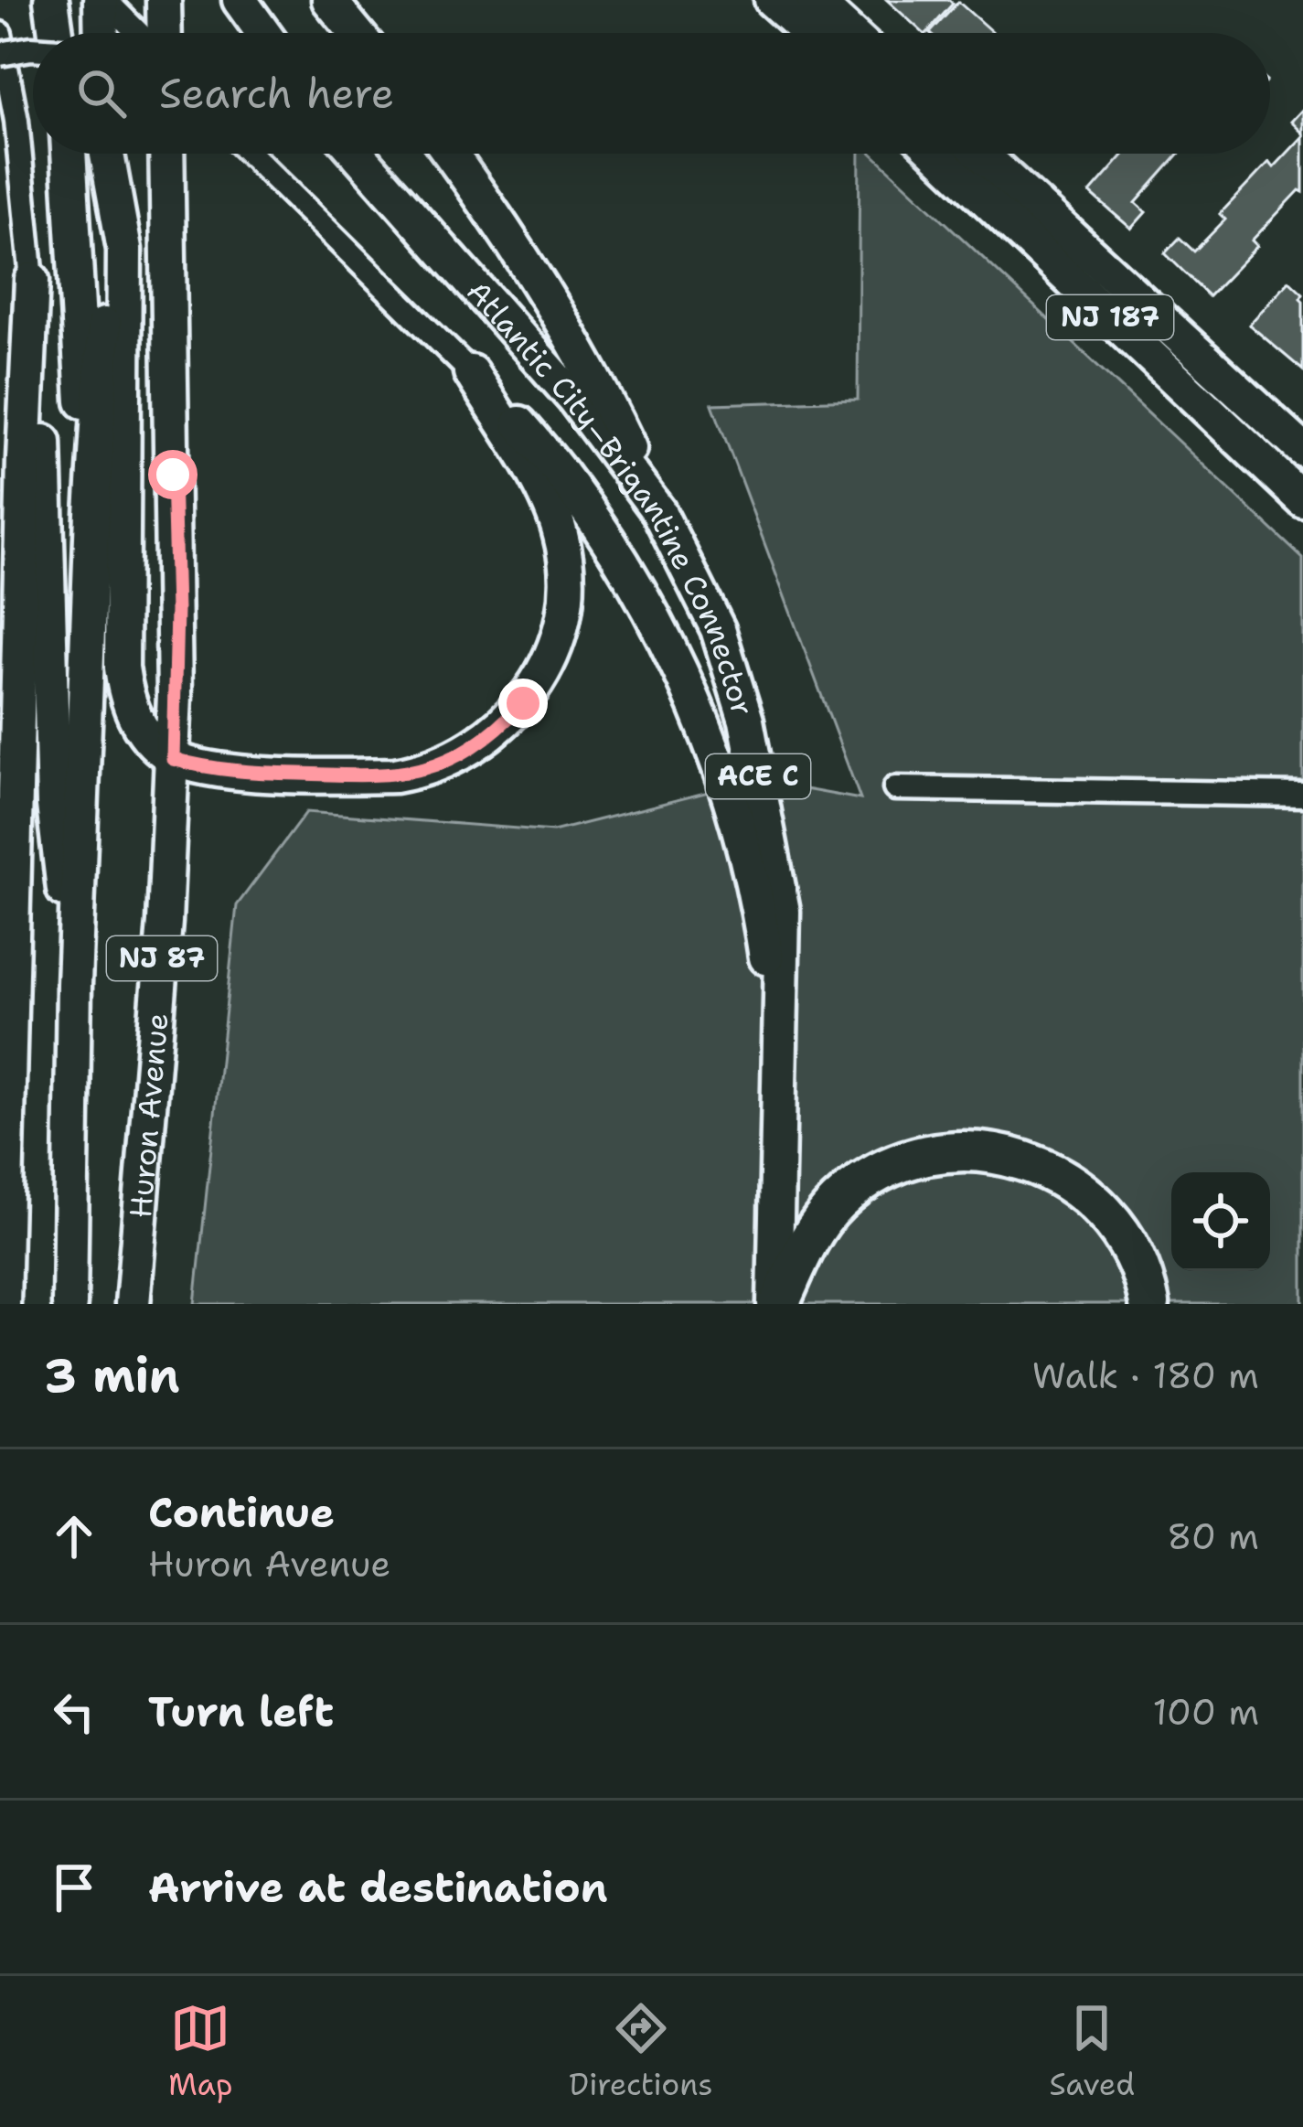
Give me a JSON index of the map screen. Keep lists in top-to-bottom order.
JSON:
{
  "streets": {
    "main road": [
      "NJ 187",
      "Atlantic City–Brigantine Connector",
      "ACE C",
      "NJ 87",
      "Huron Avenue"
    ]
  },
  "page": {
    "search": "Search here",
    "heading": ["3 min", "Walk · 180 m"],
    "list": [
      ["Continue", "Huron Avenue", "80 m"],
      ["Turn left", "100 m"],
      "Arrive at destination"
    ],
    "nav": ["Map", "Directions", "Saved"]
  }
}
